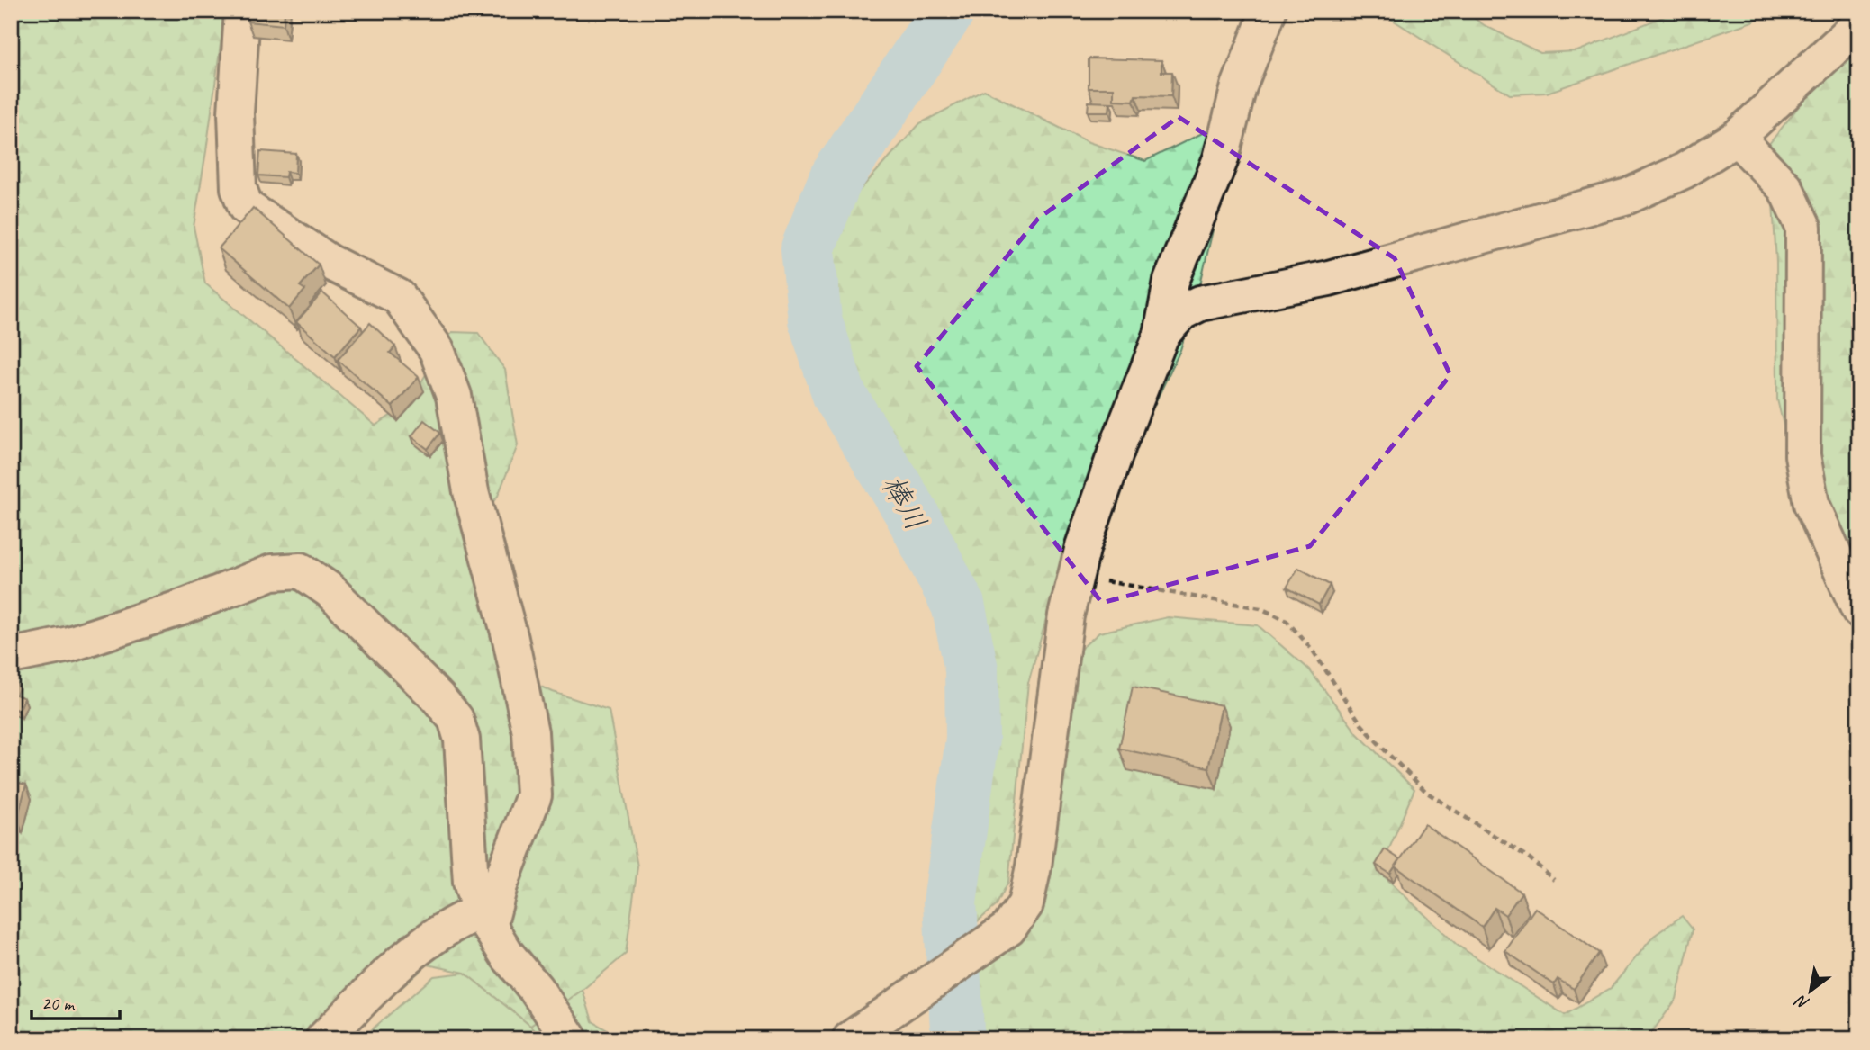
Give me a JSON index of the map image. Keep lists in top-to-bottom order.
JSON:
{
  "water": ["棒川"],
  "scale_bar": "20 m",
  "north": "bottom left"
}
